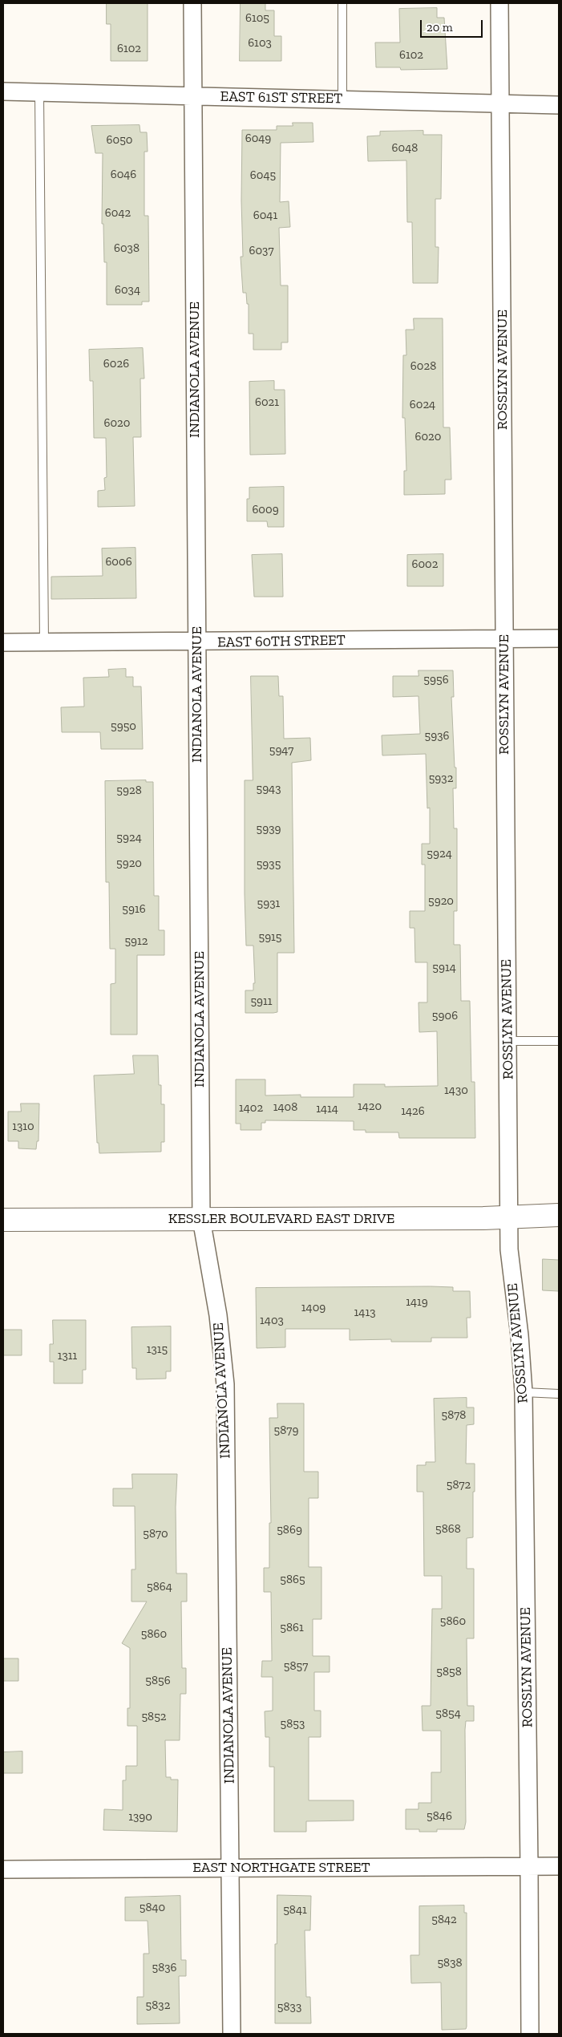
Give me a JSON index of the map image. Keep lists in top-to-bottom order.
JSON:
{
  "streets": {
    "main road": ["KESSLER BOULEVARD EAST DRIVE"],
    "street": [
      "EAST 61ST STREET",
      "INDIANOLA AVENUE",
      "ROSSLYN AVENUE",
      "EAST 60TH STREET",
      "EAST NORTHGATE STREET"
    ]
  },
  "crossings": [
    ["EAST 61ST STREET", "INDIANOLA AVENUE"],
    ["EAST 61ST STREET", "ROSSLYN AVENUE"],
    ["INDIANOLA AVENUE", "EAST 60TH STREET"],
    ["INDIANOLA AVENUE", "KESSLER BOULEVARD EAST DRIVE"],
    ["INDIANOLA AVENUE", "EAST NORTHGATE STREET"],
    ["ROSSLYN AVENUE", "EAST 60TH STREET"],
    ["ROSSLYN AVENUE", "KESSLER BOULEVARD EAST DRIVE"],
    ["ROSSLYN AVENUE", "EAST NORTHGATE STREET"]
  ],
  "house_numbers": [
    "6105",
    "6103",
    "6102",
    "6102",
    "6049",
    "6050",
    "6048",
    "6046",
    "6045",
    "6042",
    "6041",
    "6038",
    "6037",
    "6034",
    "6026",
    "6028",
    "6021",
    "6024",
    "6020",
    "6020",
    "6009",
    "6006",
    "6002",
    "5956",
    "5950",
    "5936",
    "5947",
    "5932",
    "5943",
    "5928",
    "5939",
    "5924",
    "5924",
    "5920",
    "5935",
    "5920",
    "5931",
    "5916",
    "5915",
    "5912",
    "5914",
    "5911",
    "5906",
    "1430",
    "1420",
    "1408",
    "1402",
    "1414",
    "1426",
    "1310",
    "1419",
    "1409",
    "1413",
    "1403",
    "1315",
    "1311",
    "5878",
    "5879",
    "5872",
    "5868",
    "5869",
    "5870",
    "5865",
    "5864",
    "5860",
    "5861",
    "5860",
    "5857",
    "5858",
    "5856",
    "5854",
    "5852",
    "5853",
    "5846",
    "1390",
    "5840",
    "5841",
    "5842",
    "5838",
    "5836",
    "5832",
    "5833"
  ],
  "scale_bar": "20 m"
}
